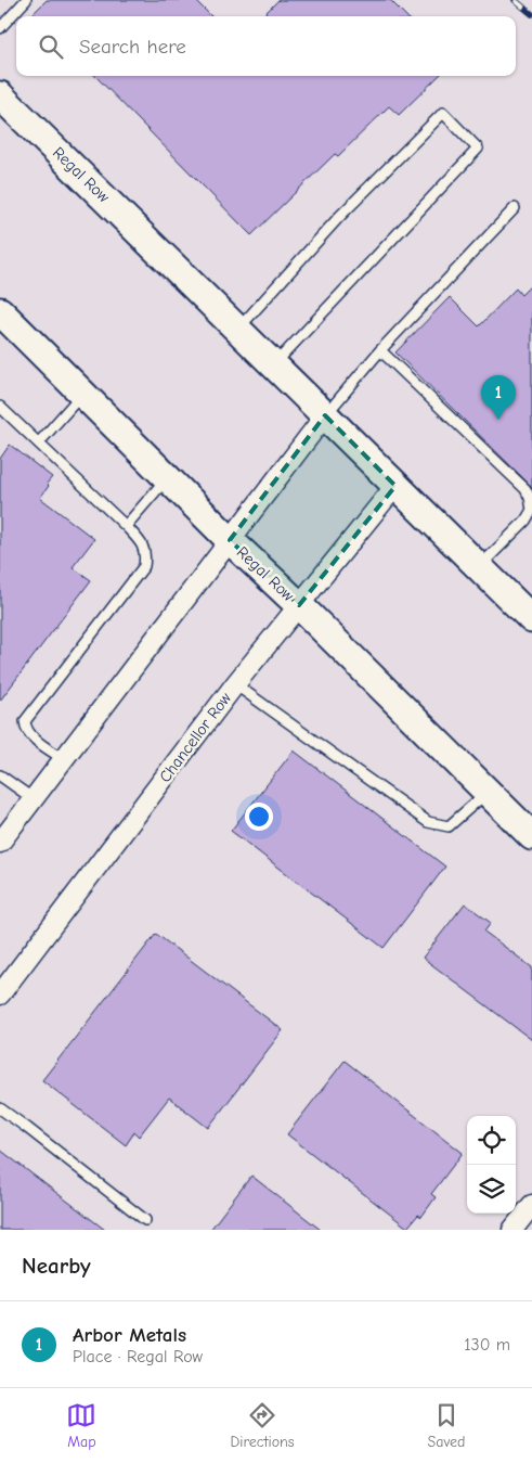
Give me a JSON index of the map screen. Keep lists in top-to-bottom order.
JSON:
{
  "streets": {
    "main road": ["Regal Row"],
    "street": ["Chancellor Row"]
  },
  "crossings": [
    ["Regal Row", "Chancellor Row"]
  ],
  "page": {
    "search": "Search here",
    "pins": "1",
    "heading": "Nearby",
    "list": [
      {
        "mark": "1",
        "name": "Arbor Metals",
        "note": "Place · Regal Row",
        "value": "130 m"
      }
    ],
    "nav": ["Map", "Directions", "Saved"]
  }
}
